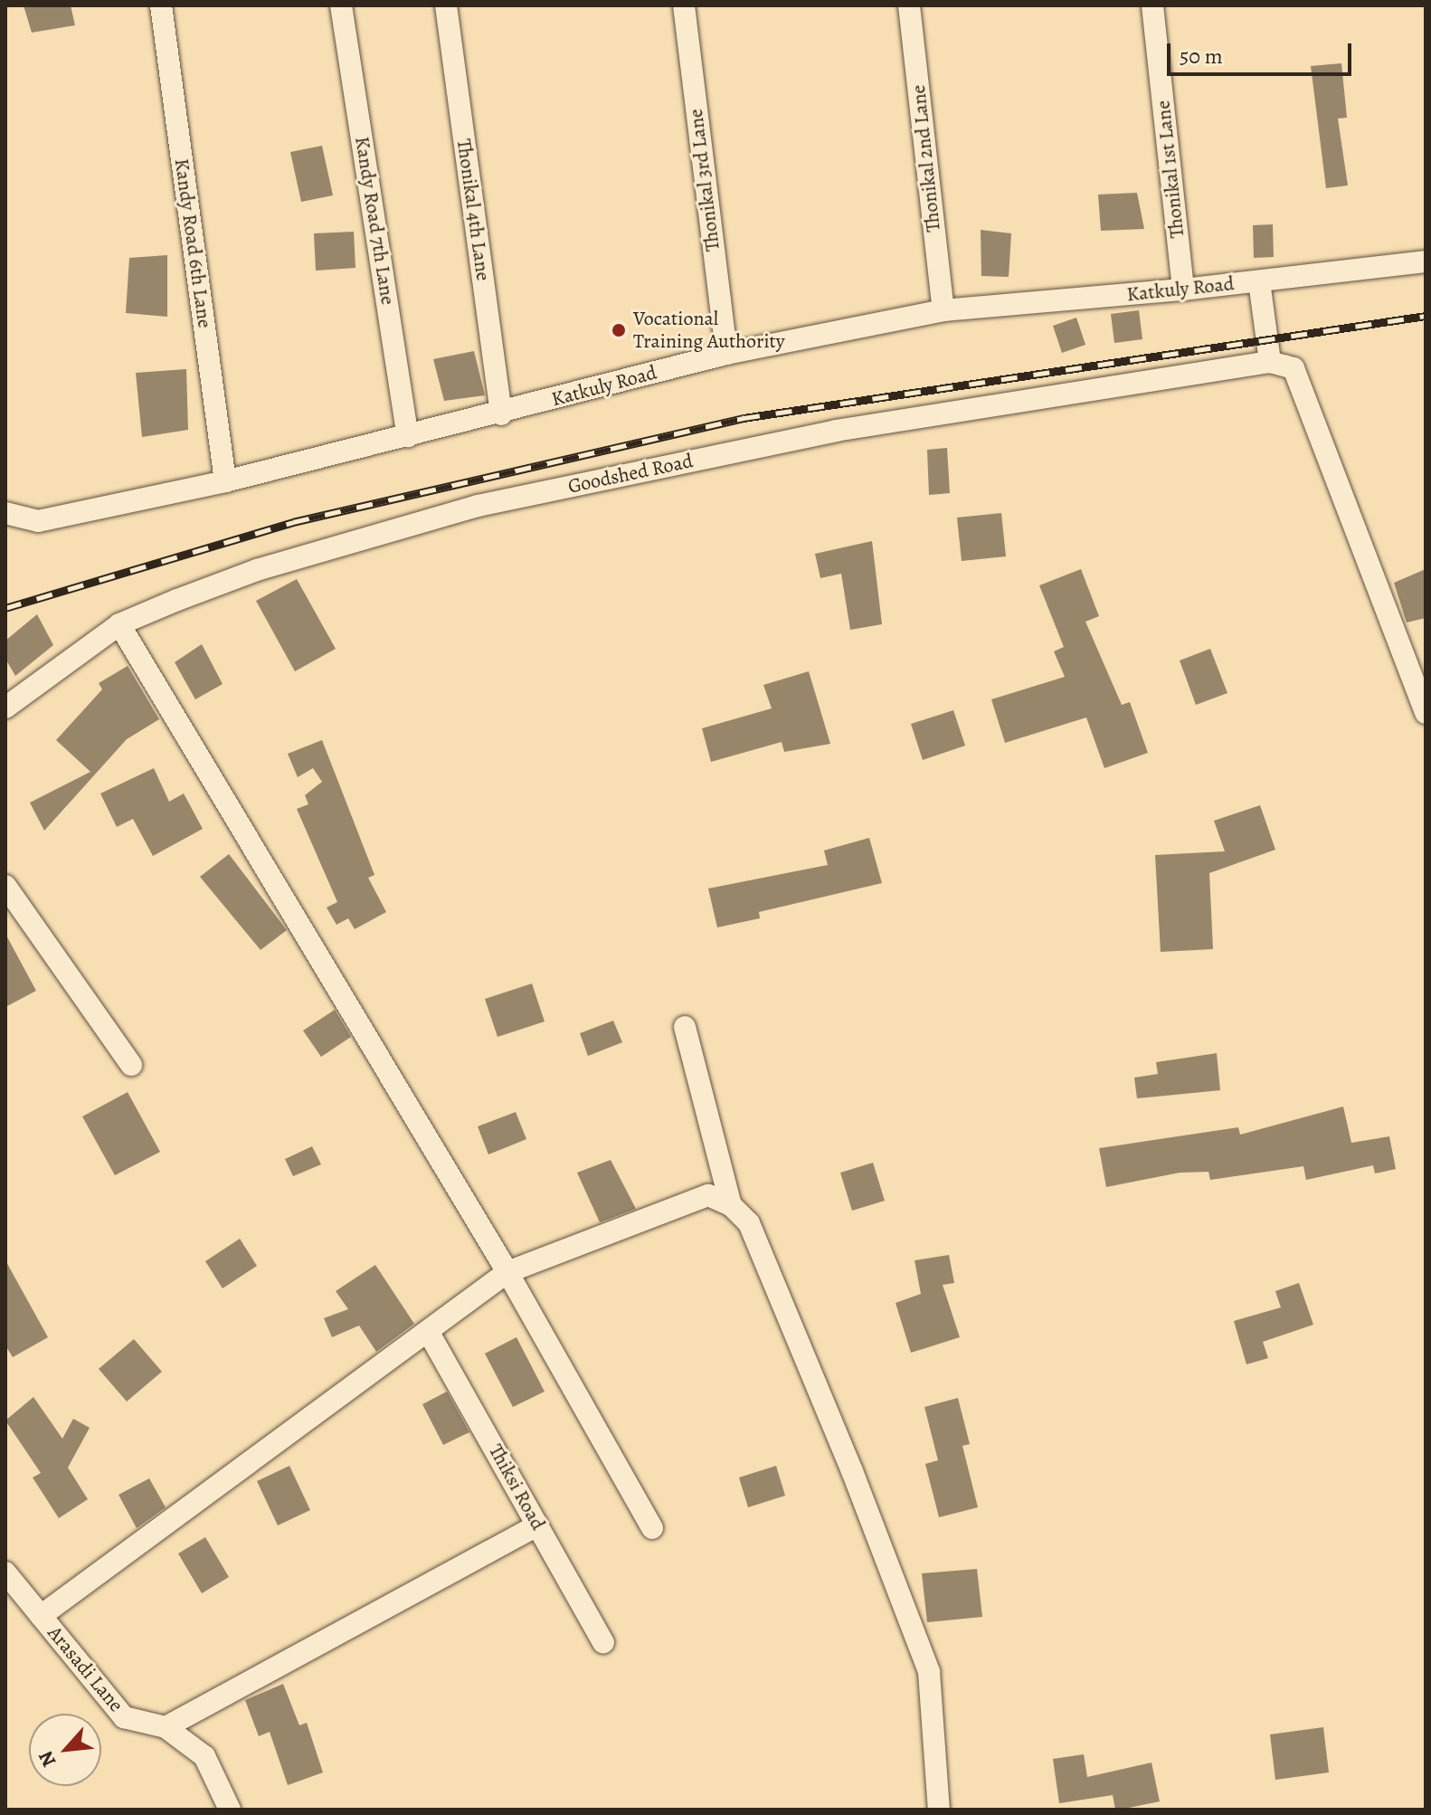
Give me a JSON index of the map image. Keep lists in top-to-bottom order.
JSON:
{
  "streets": {
    "street": [
      "Thonikal 2nd Lane",
      "Thonikal 1st Lane",
      "Thonikal 3rd Lane",
      "Thonikal 4th Lane",
      "Kandy Road 7th Lane",
      "Kandy Road 6th Lane",
      "Katkuly Road",
      "Goodshed Road",
      "Thiksi Road",
      "Arasadi Lane"
    ]
  },
  "crossings": [
    ["Thonikal 2nd Lane", "Katkuly Road"],
    ["Thonikal 1st Lane", "Katkuly Road"],
    ["Thonikal 3rd Lane", "Katkuly Road"],
    ["Thonikal 4th Lane", "Katkuly Road"],
    ["Kandy Road 7th Lane", "Katkuly Road"],
    ["Kandy Road 6th Lane", "Katkuly Road"]
  ],
  "places": ["Vocational Training Authority"],
  "scale_bar": "50 m",
  "north": "bottom left"
}
